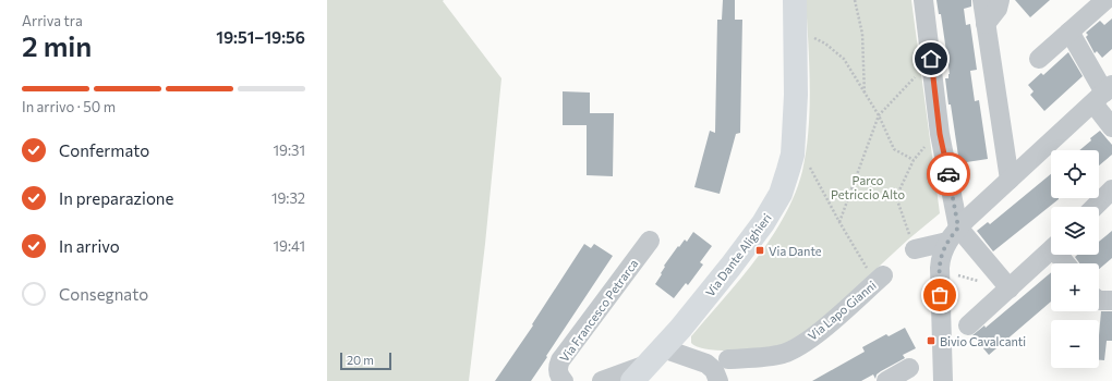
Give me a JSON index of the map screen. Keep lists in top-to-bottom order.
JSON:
{
  "streets": {
    "street": ["Via Dante Alighieri", "Via Francesco Petrarca", "Via Lapo Gianni"]
  },
  "parks": ["Parco Petriccio Alto"],
  "places": {
    "transit": ["Via Dante", "Bivio Cavalcanti"]
  },
  "scale_bar": "20 m",
  "page": {
    "heading": ["2 min", "Arriva tra", "19:51–19:56"],
    "bar": "In arrivo · 50 m",
    "list": [
      ["Confermato", "19:31"],
      ["In preparazione", "19:32"],
      ["In arrivo", "19:41"],
      "Consegnato"
    ],
    "map_buttons": ["+", "−"],
    "scale": "20 m"
  }
}
